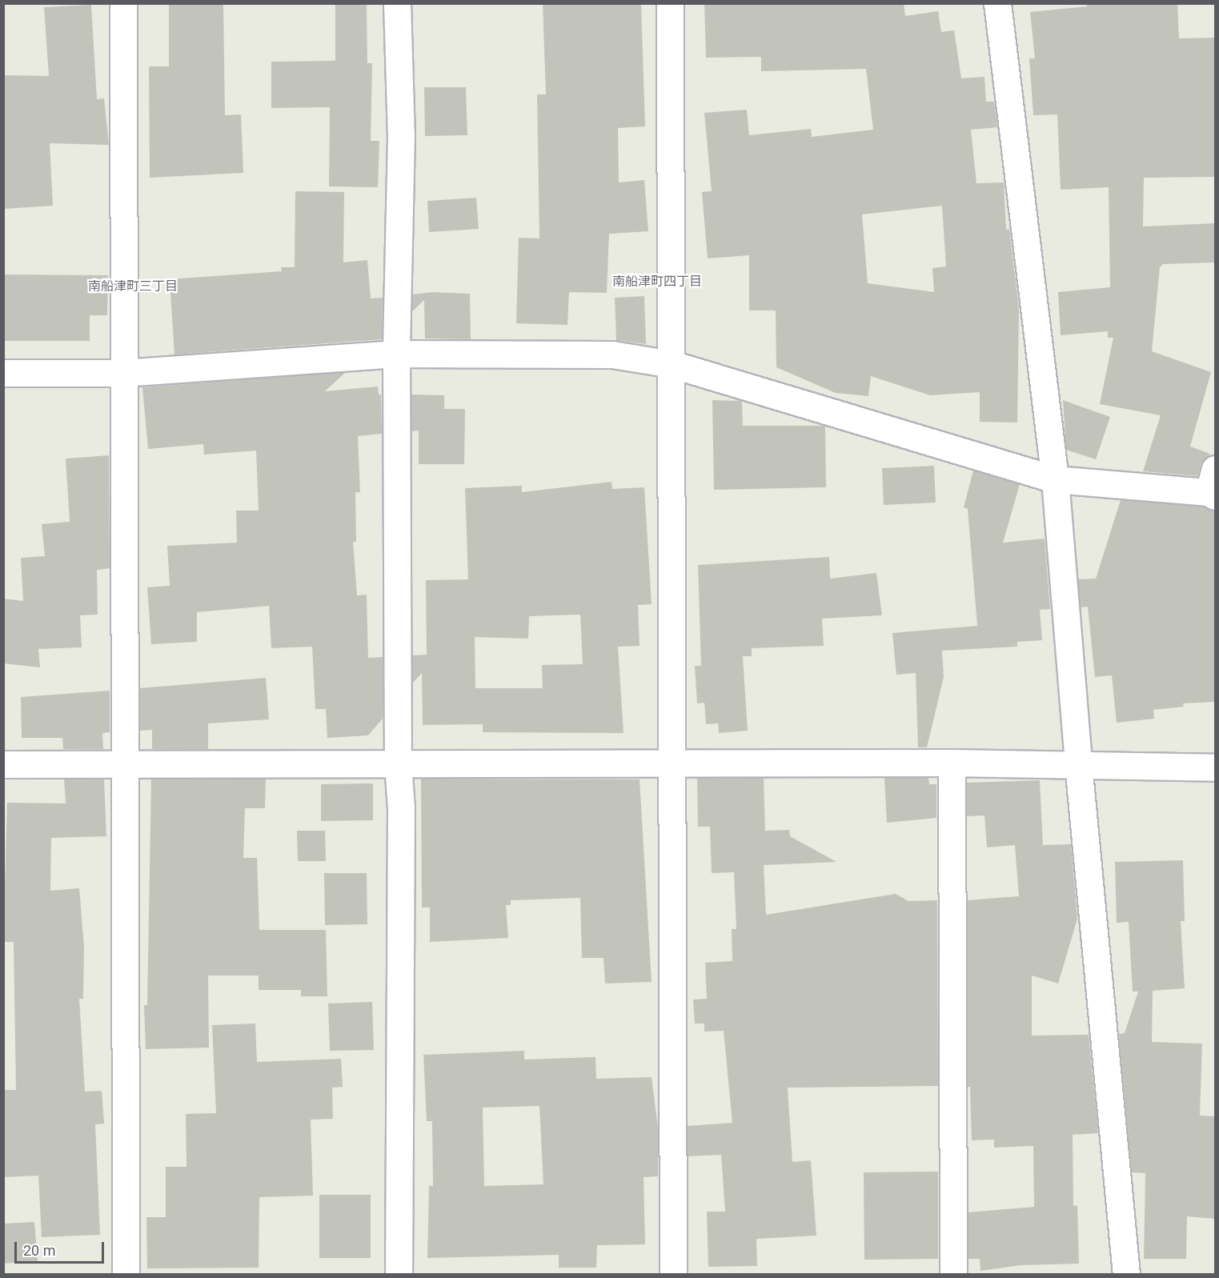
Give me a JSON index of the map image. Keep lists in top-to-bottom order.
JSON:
{
  "districts": ["南船津町四丁目", "南船津町三丁目"],
  "scale_bar": "20 m"
}
